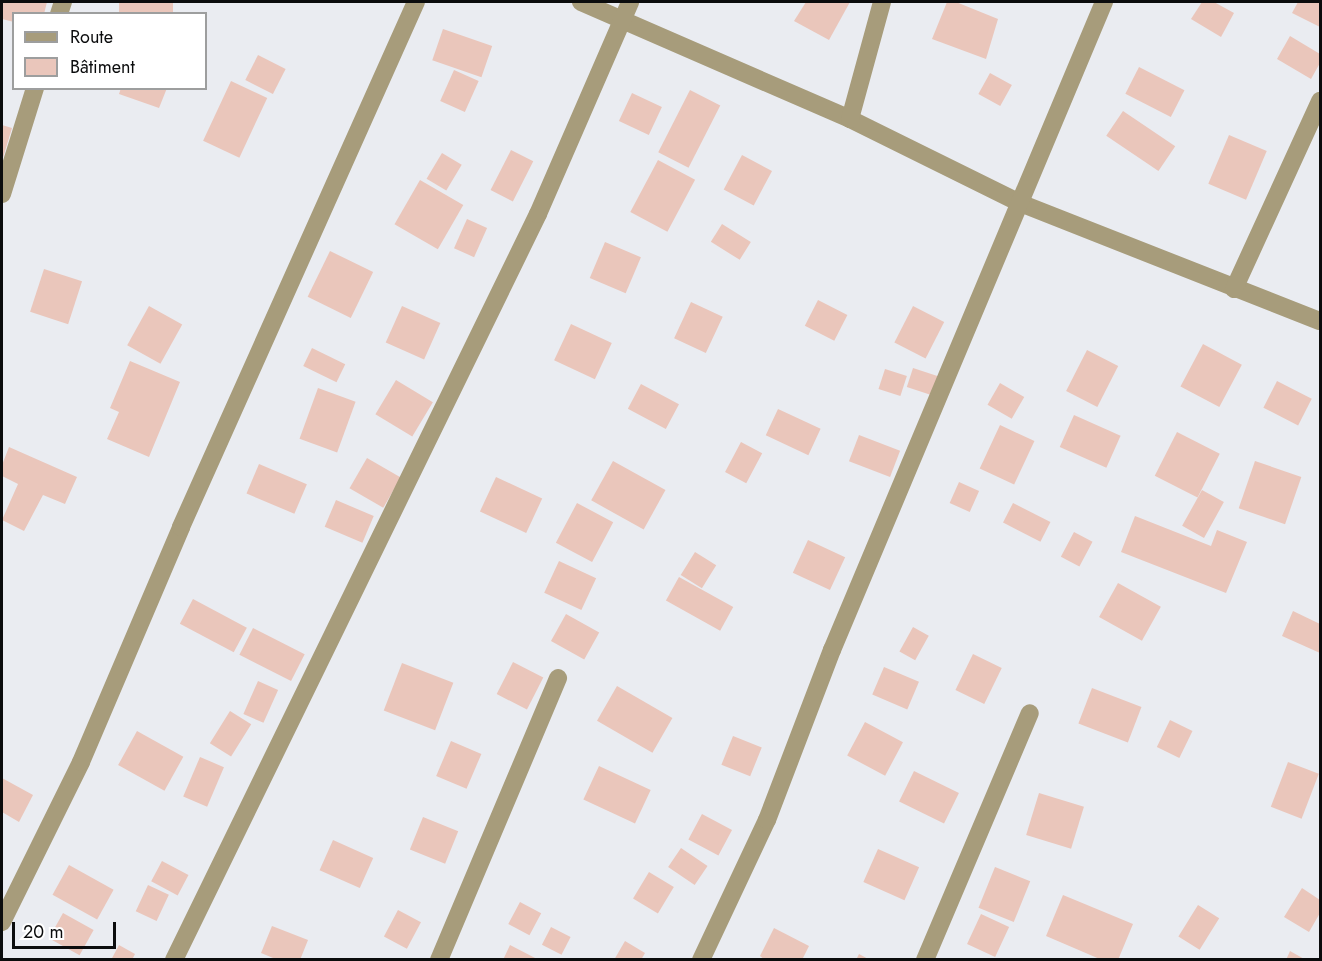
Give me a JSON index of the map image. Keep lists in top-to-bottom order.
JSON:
{
  "legend": ["Route", "Bâtiment"],
  "scale_bar": "20 m"
}
